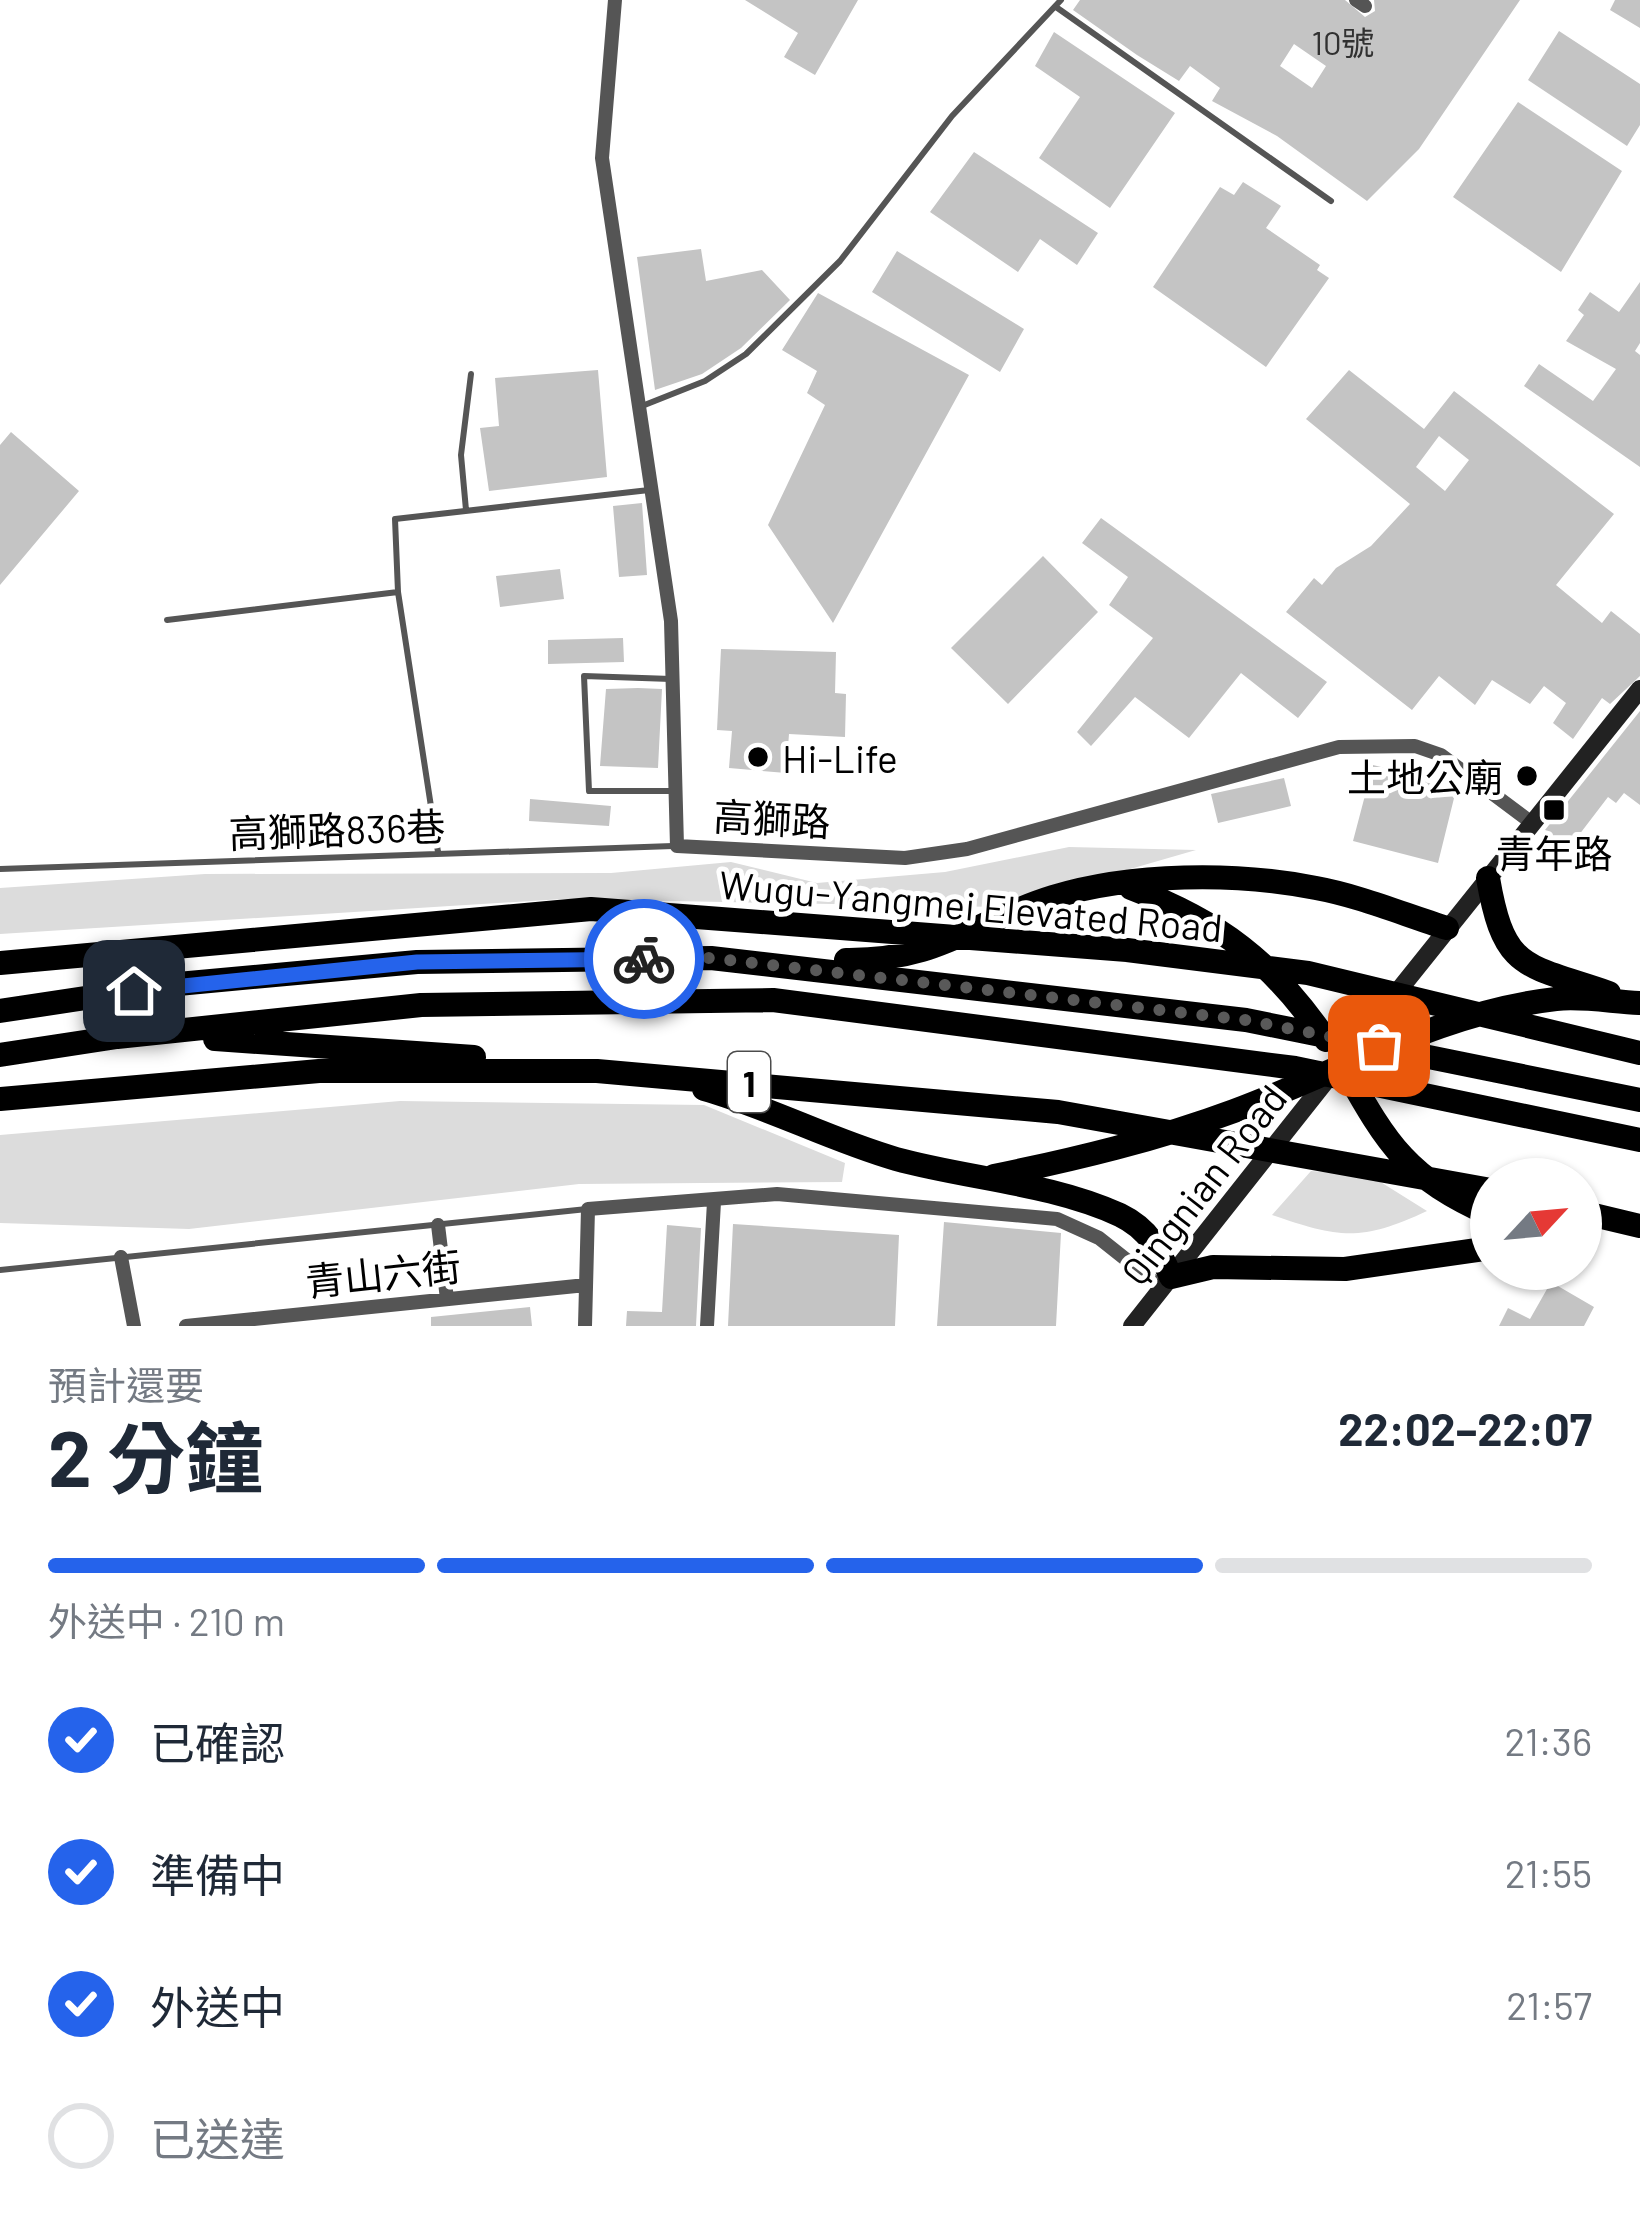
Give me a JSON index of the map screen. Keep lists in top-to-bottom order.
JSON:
{
  "streets": {
    "highway": ["Wugu-Yangmei Elevated Road", "1"],
    "street": ["高獅路", "Qingnian Road", "青山六街"],
    "lane": ["高獅路836巷"]
  },
  "crossings": [
    ["高獅路", "高獅路836巷"],
    ["高獅路", "Qingnian Road"]
  ],
  "places": {
    "other": ["Hi-Life", "土地公廟"],
    "transit": ["青年路"]
  },
  "house_numbers": ["10號"],
  "north": "top right",
  "page": {
    "heading": ["2 分鐘", "預計還要", "22:02–22:07"],
    "bar": "外送中 · 210 m",
    "list": [
      ["已確認", "21:36"],
      ["準備中", "21:55"],
      ["外送中", "21:57"],
      "已送達"
    ]
  }
}
